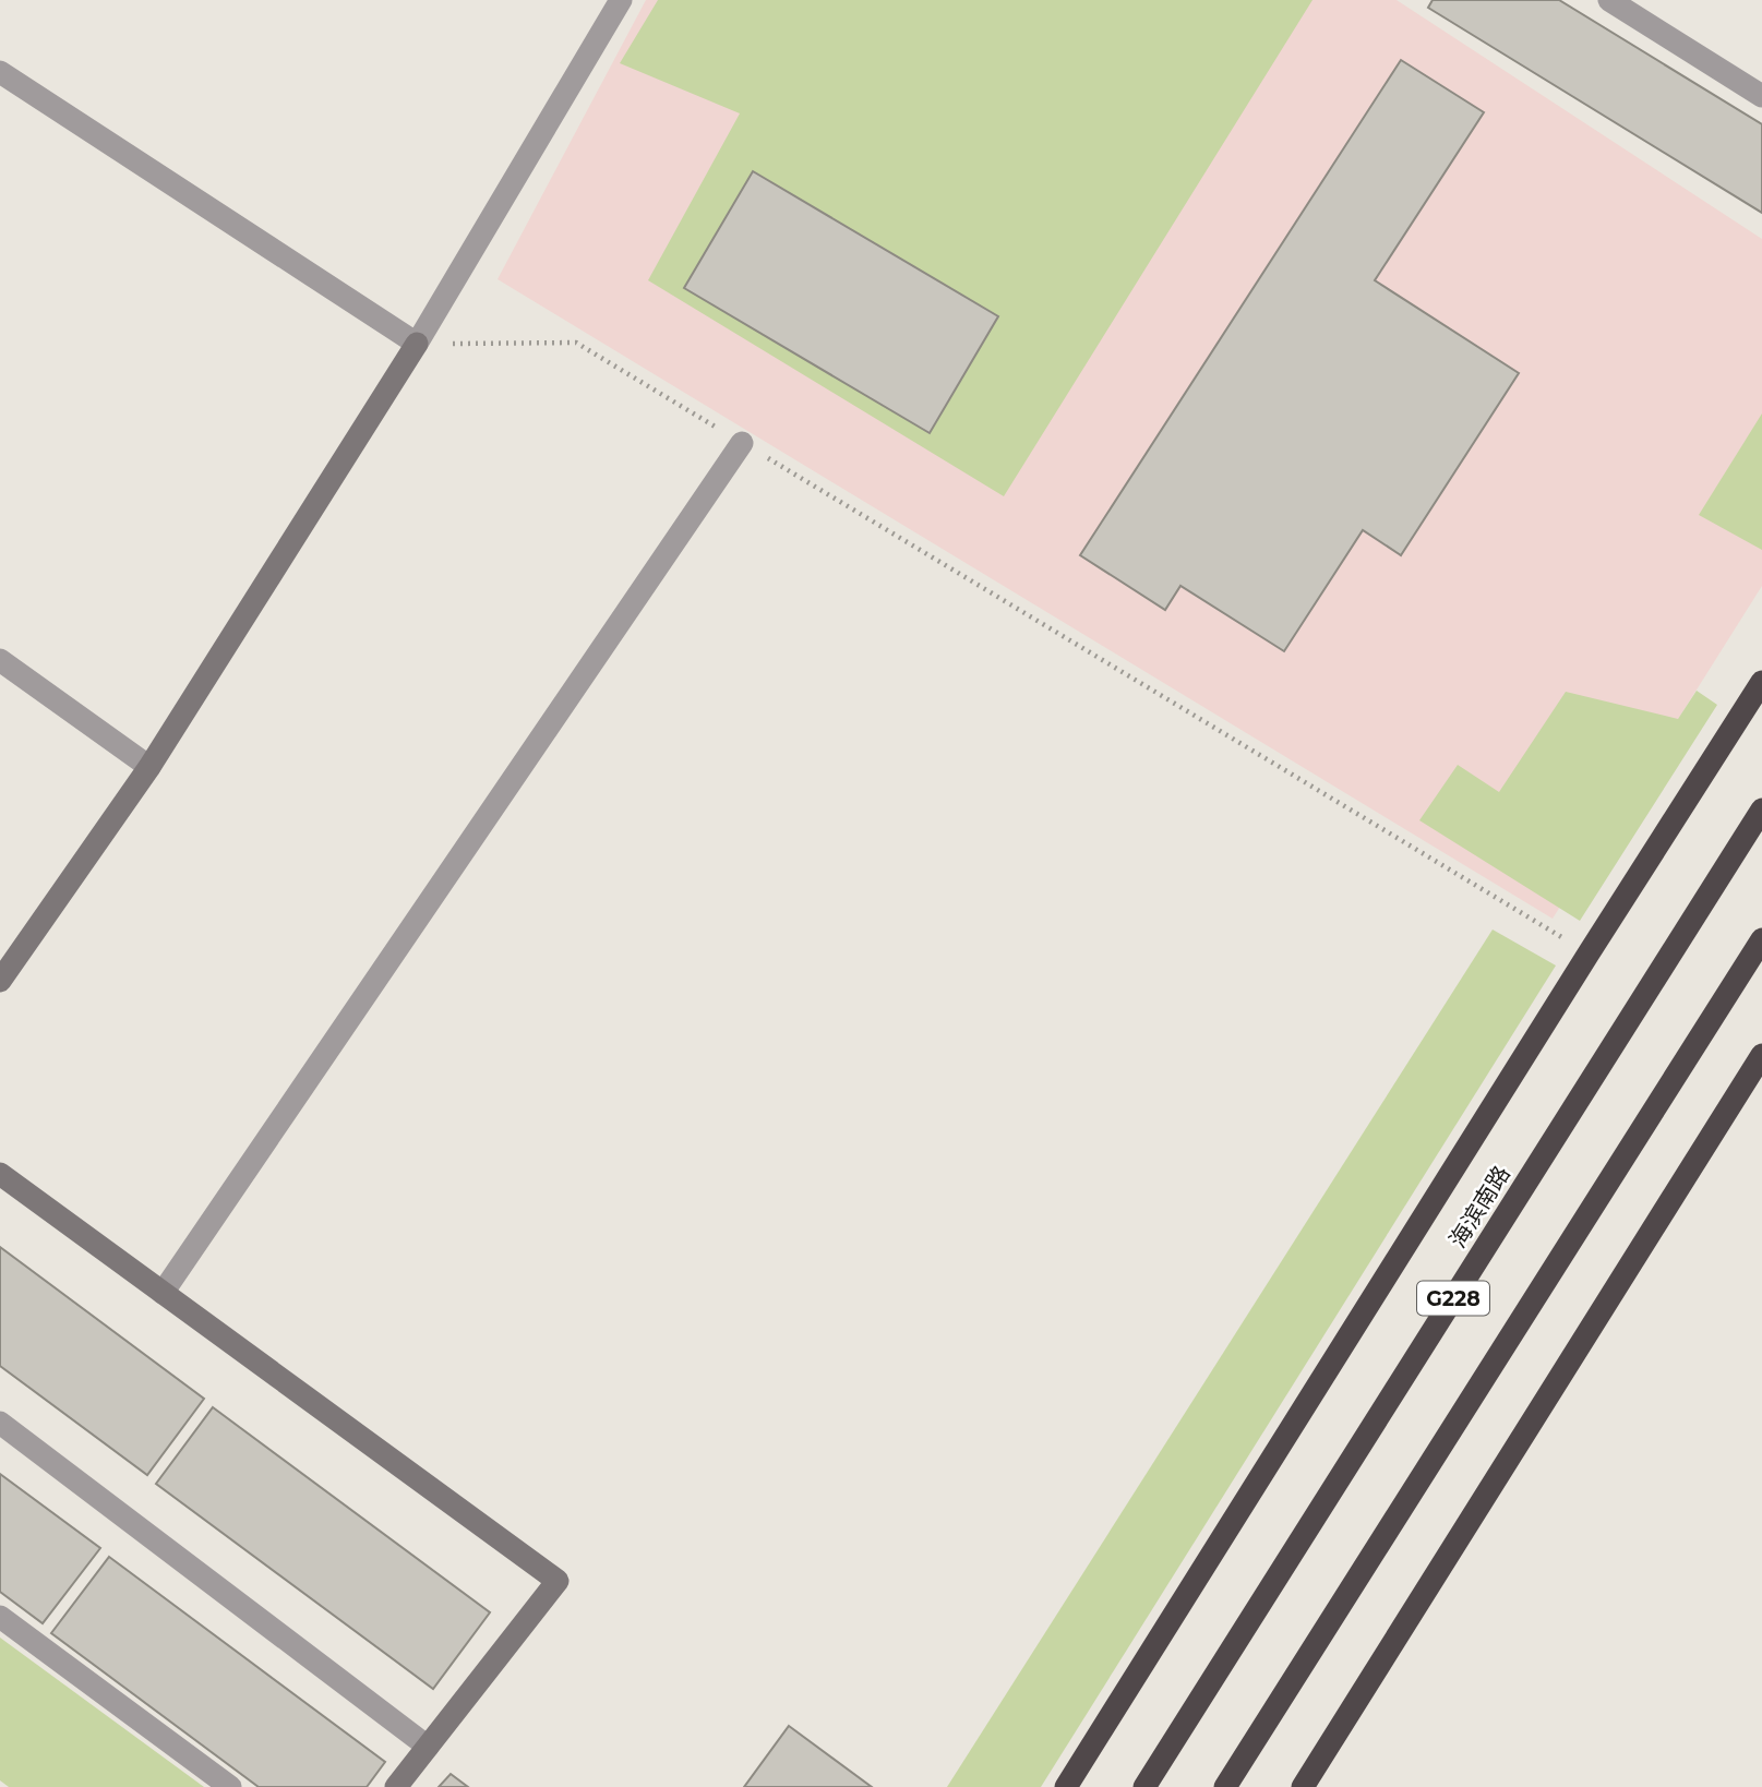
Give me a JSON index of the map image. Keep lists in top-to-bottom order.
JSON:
{
  "streets": {
    "highway": ["海滨南路", "G228"]
  }
}
